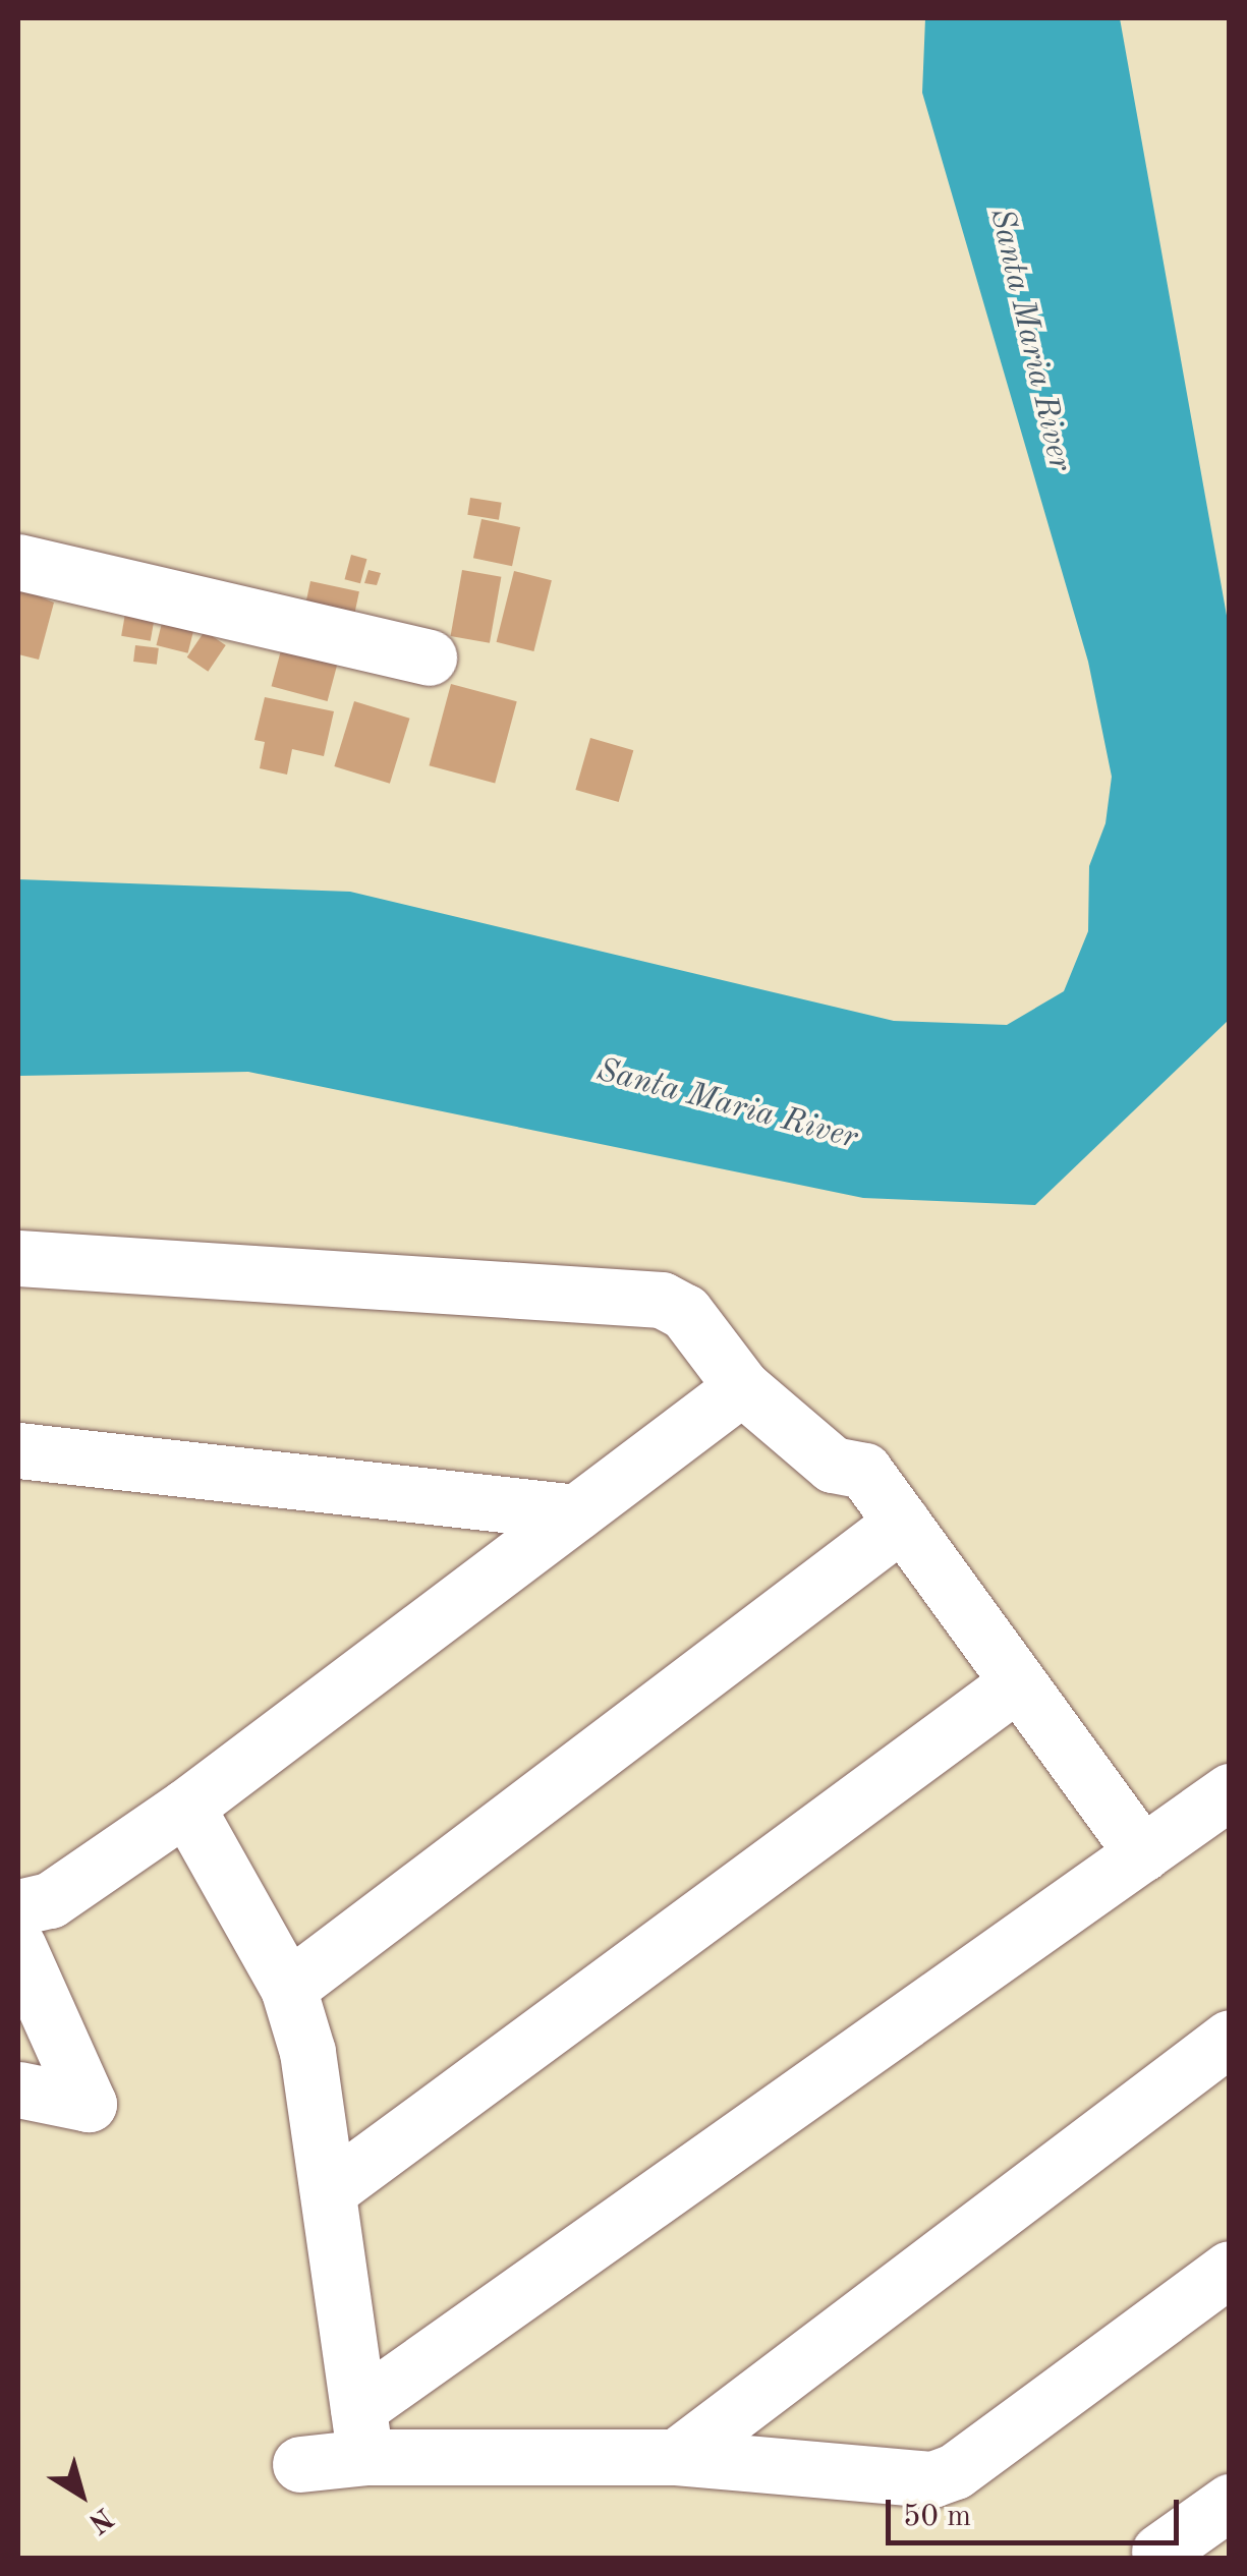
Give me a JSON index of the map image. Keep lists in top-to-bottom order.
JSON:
{
  "water": ["Santa Maria River"],
  "scale_bar": "50 m",
  "north": "bottom right"
}
